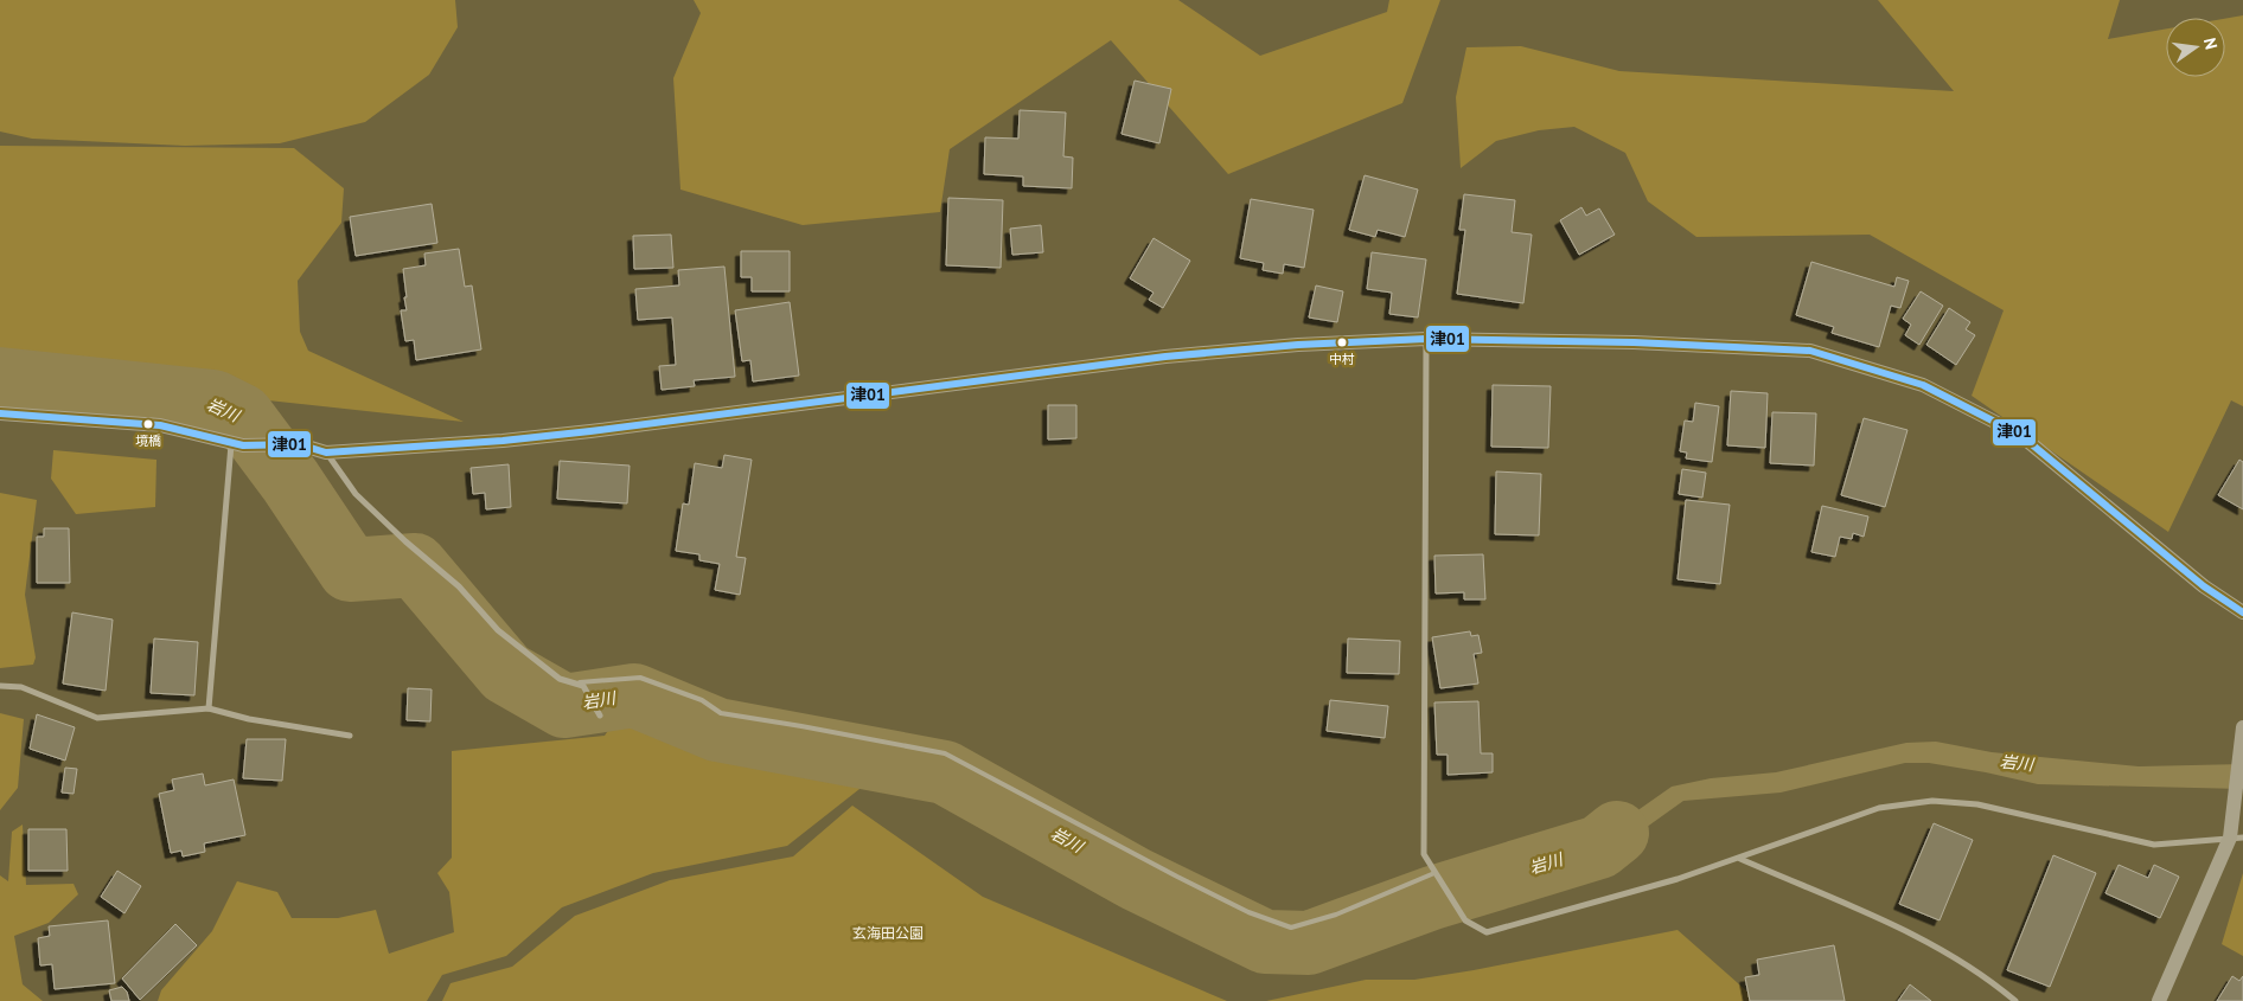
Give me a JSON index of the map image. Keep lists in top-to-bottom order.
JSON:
{
  "water": ["岩川"],
  "parks": ["玄海田公園"],
  "places": ["中村", "境橋"],
  "lines": ["transit line 津01"],
  "north": "right"
}
